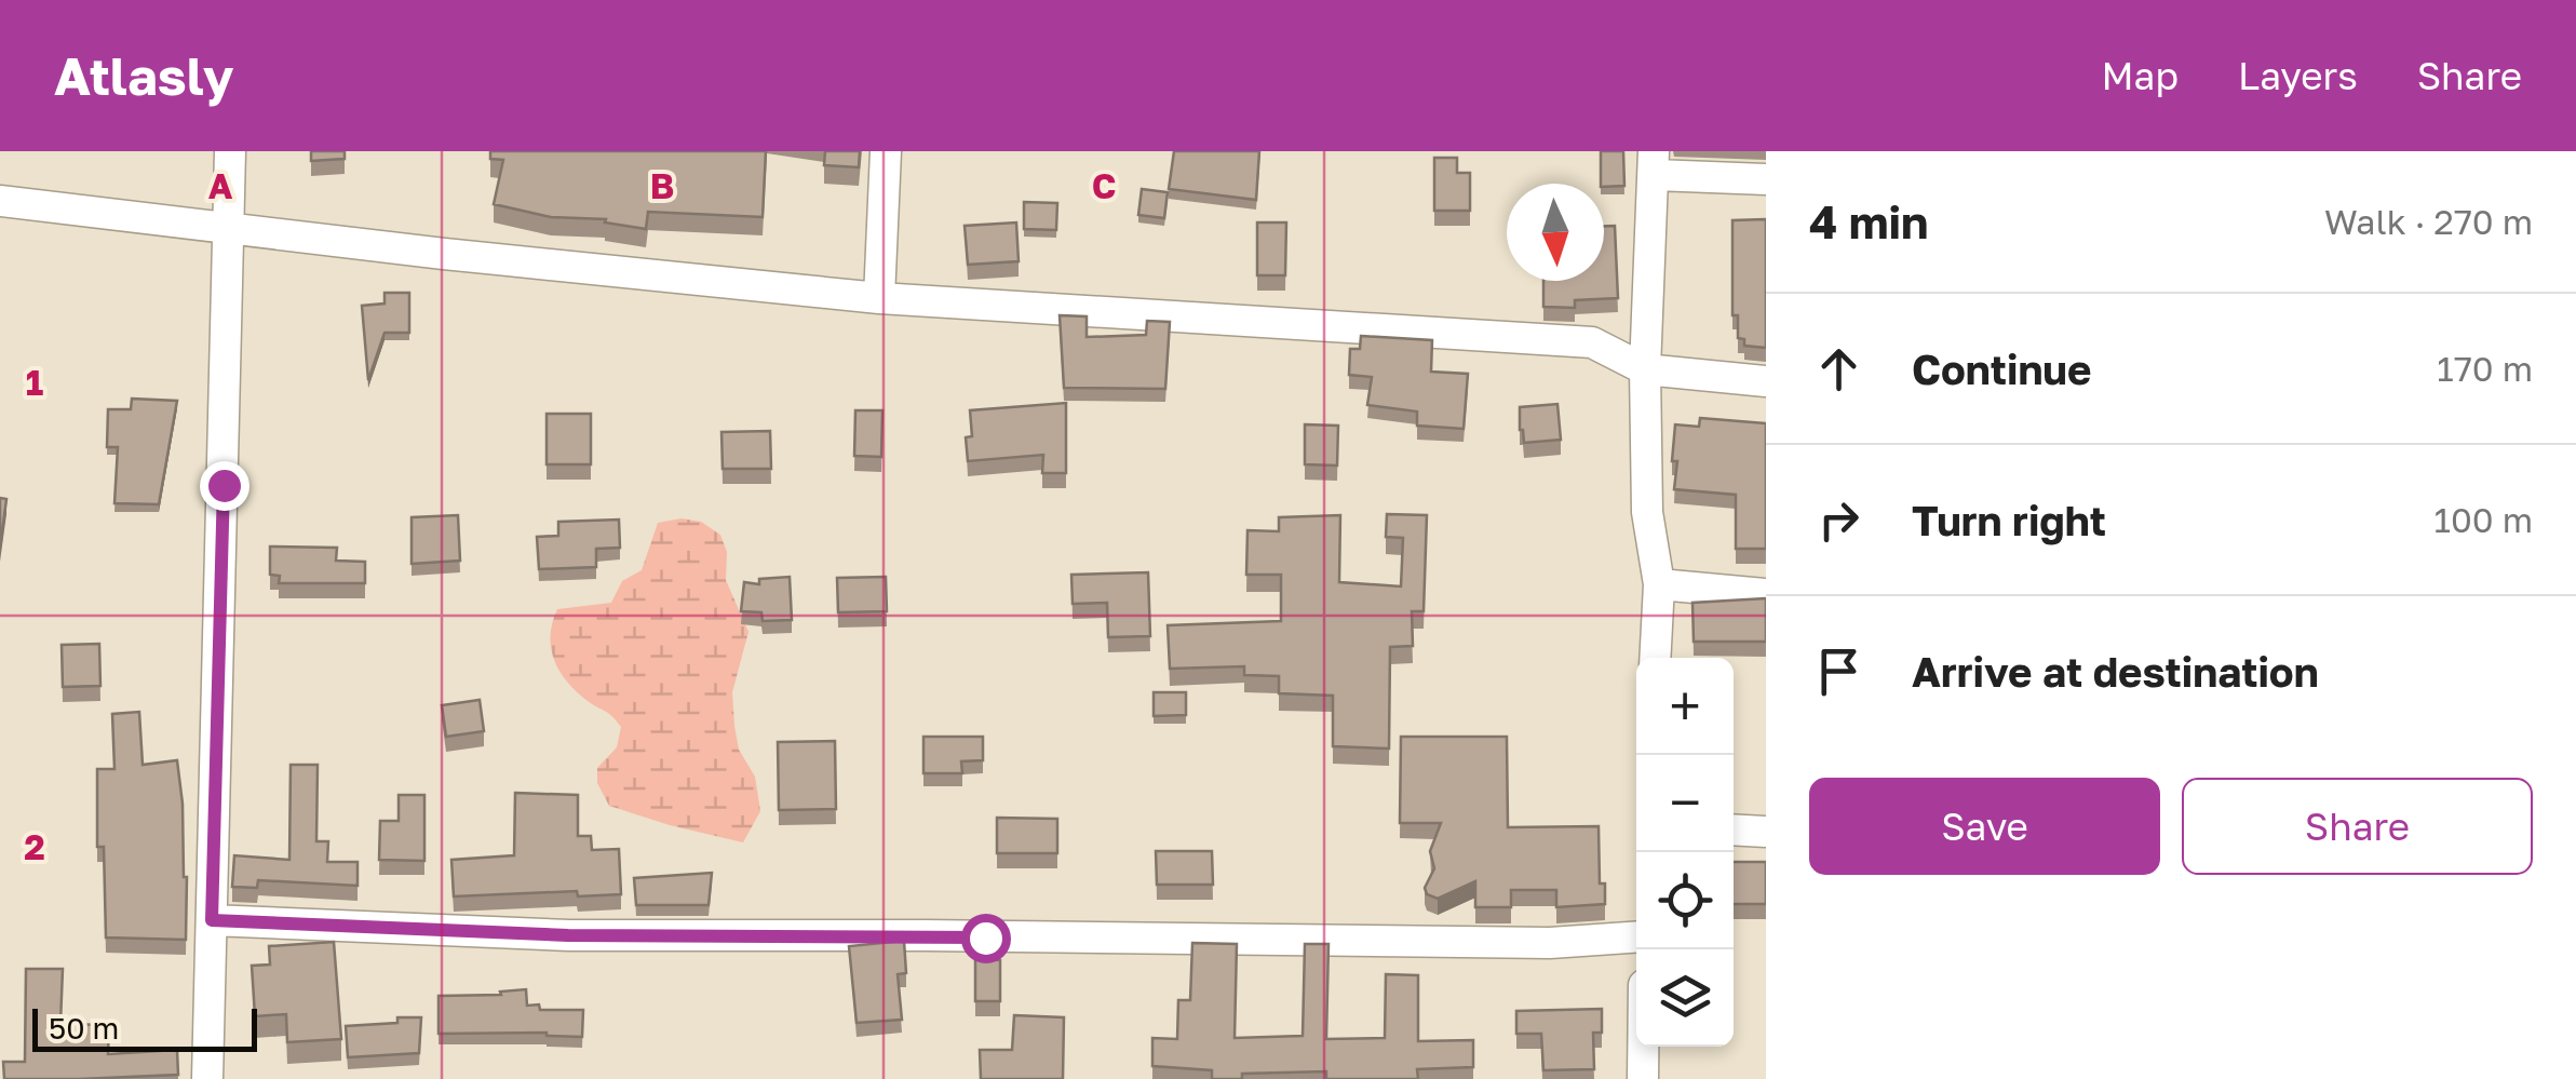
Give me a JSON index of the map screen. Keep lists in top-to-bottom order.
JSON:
{
  "scale_bar": "50 m",
  "north": "bottom",
  "page": {
    "header": "Atlasly",
    "nav": ["Map", "Layers", "Share"],
    "heading": ["4 min", "Walk · 270 m"],
    "list": [
      ["Continue", "170 m"],
      ["Turn right", "100 m"],
      "Arrive at destination"
    ],
    "map_buttons": ["+", "−"],
    "buttons": ["Save", "Share"],
    "scale": "50 m"
  },
  "grid": {
    "columns": ["A", "B", "C"],
    "rows": ["1", "2"]
  }
}
